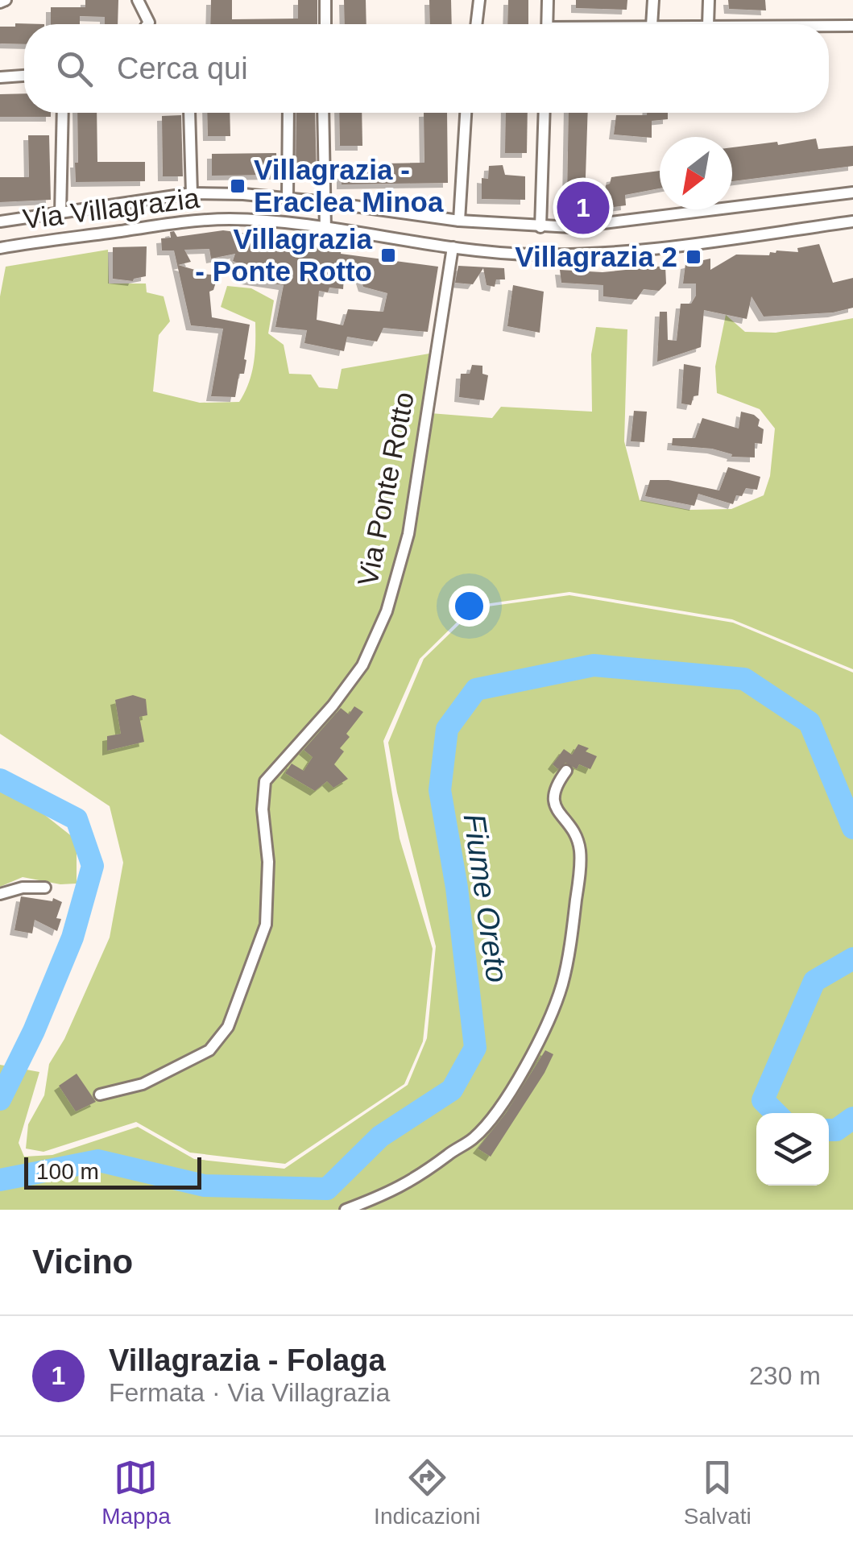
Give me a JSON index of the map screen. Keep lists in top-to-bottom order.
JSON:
{
  "streets": {
    "street": ["Via Villagrazia", "Via Ponte Rotto"]
  },
  "crossings": [
    ["Via Villagrazia", "Via Ponte Rotto"]
  ],
  "water": ["Fiume Oreto"],
  "places": {
    "transit": ["Villagrazia - Eraclea Minoa", "Villagrazia - Ponte Rotto", "Villagrazia 2"]
  },
  "scale_bar": "100 m",
  "north": "bottom left",
  "page": {
    "search": "Cerca qui",
    "pins": "1",
    "scale": "100 m",
    "heading": "Vicino",
    "list": [
      {
        "mark": "1",
        "name": "Villagrazia - Folaga",
        "note": "Fermata · Via Villagrazia",
        "value": "230 m"
      }
    ],
    "nav": ["Mappa", "Indicazioni", "Salvati"]
  }
}
